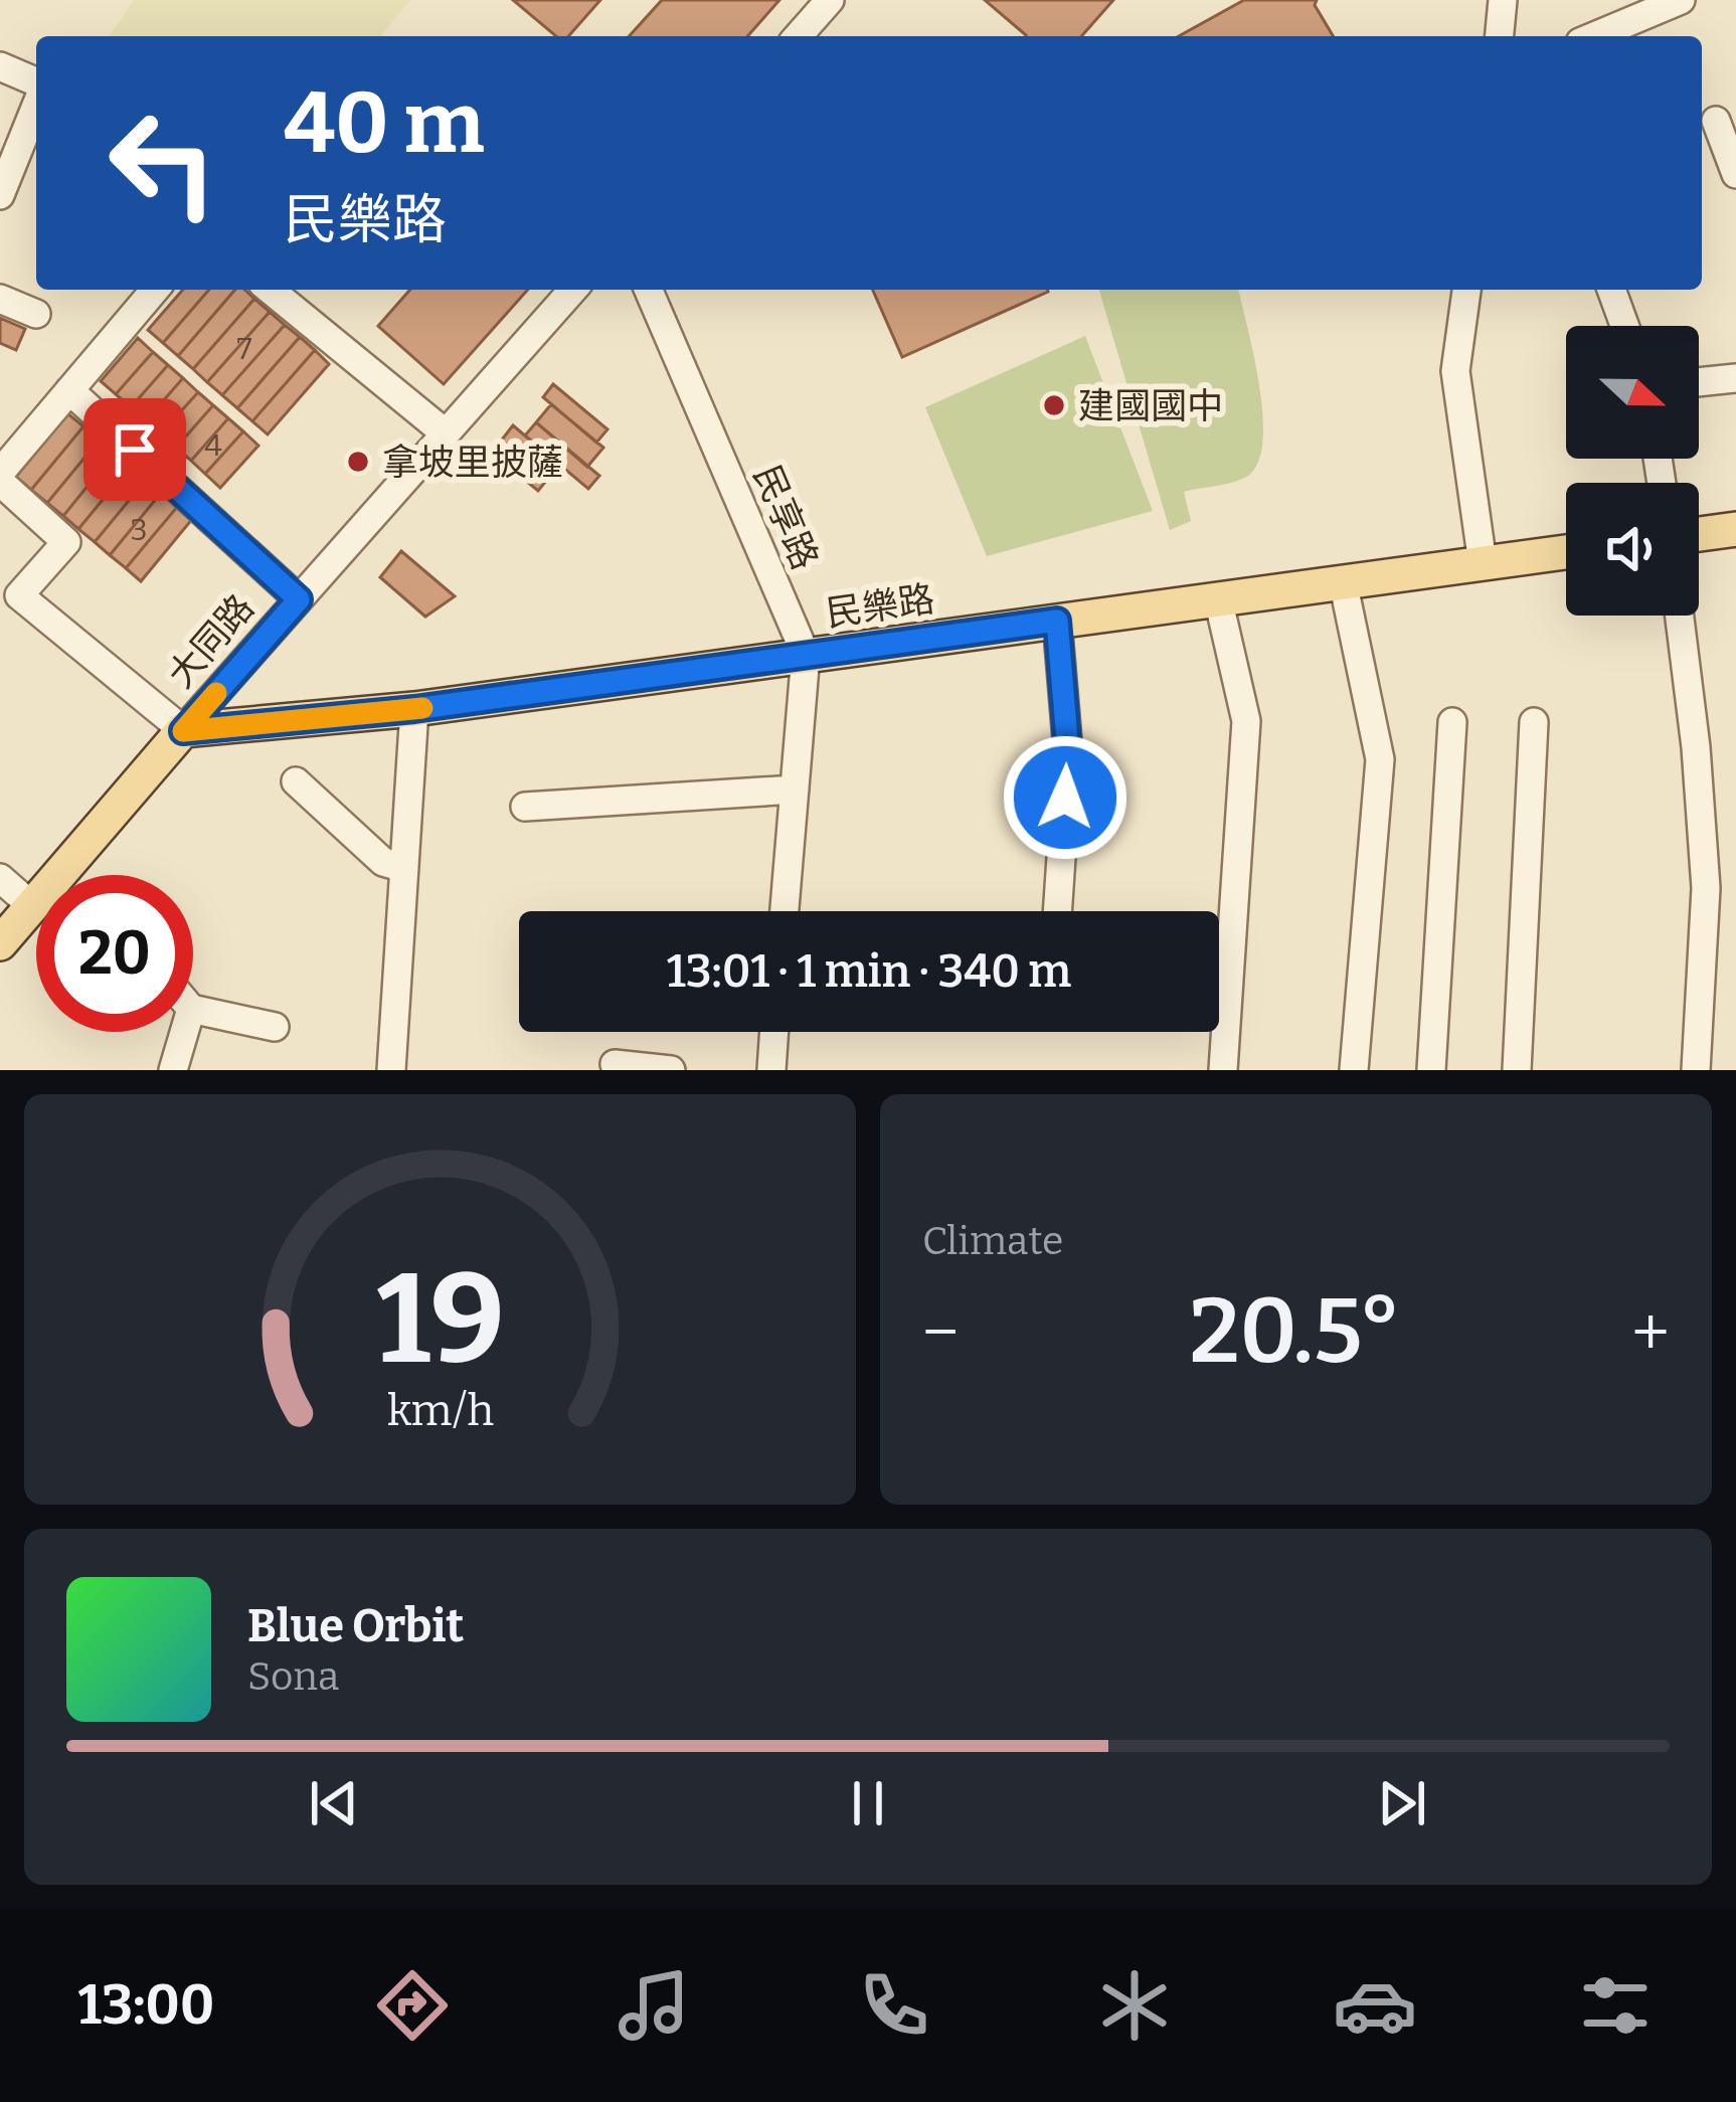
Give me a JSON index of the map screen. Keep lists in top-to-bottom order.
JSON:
{
  "streets": {
    "main road": ["民樂路", "大同路"],
    "street": ["民享路"]
  },
  "crossings": [
    ["民享路", "民樂路"],
    ["民樂路", "大同路"]
  ],
  "places": ["建國國中", "拿坡里披薩"],
  "house_numbers": ["7", "4", "3"],
  "north": "right",
  "page": {
    "turn": ["40 m", "民樂路"],
    "limit": "20",
    "trip": "13:01 · 1 min · 340 m",
    "tile": "Climate",
    "heat": ["−", "20.5°", "+"],
    "song": ["Blue Orbit", "Sona"],
    "tabs": "13:00",
    "gauge": ["19", "km/h"]
  }
}
